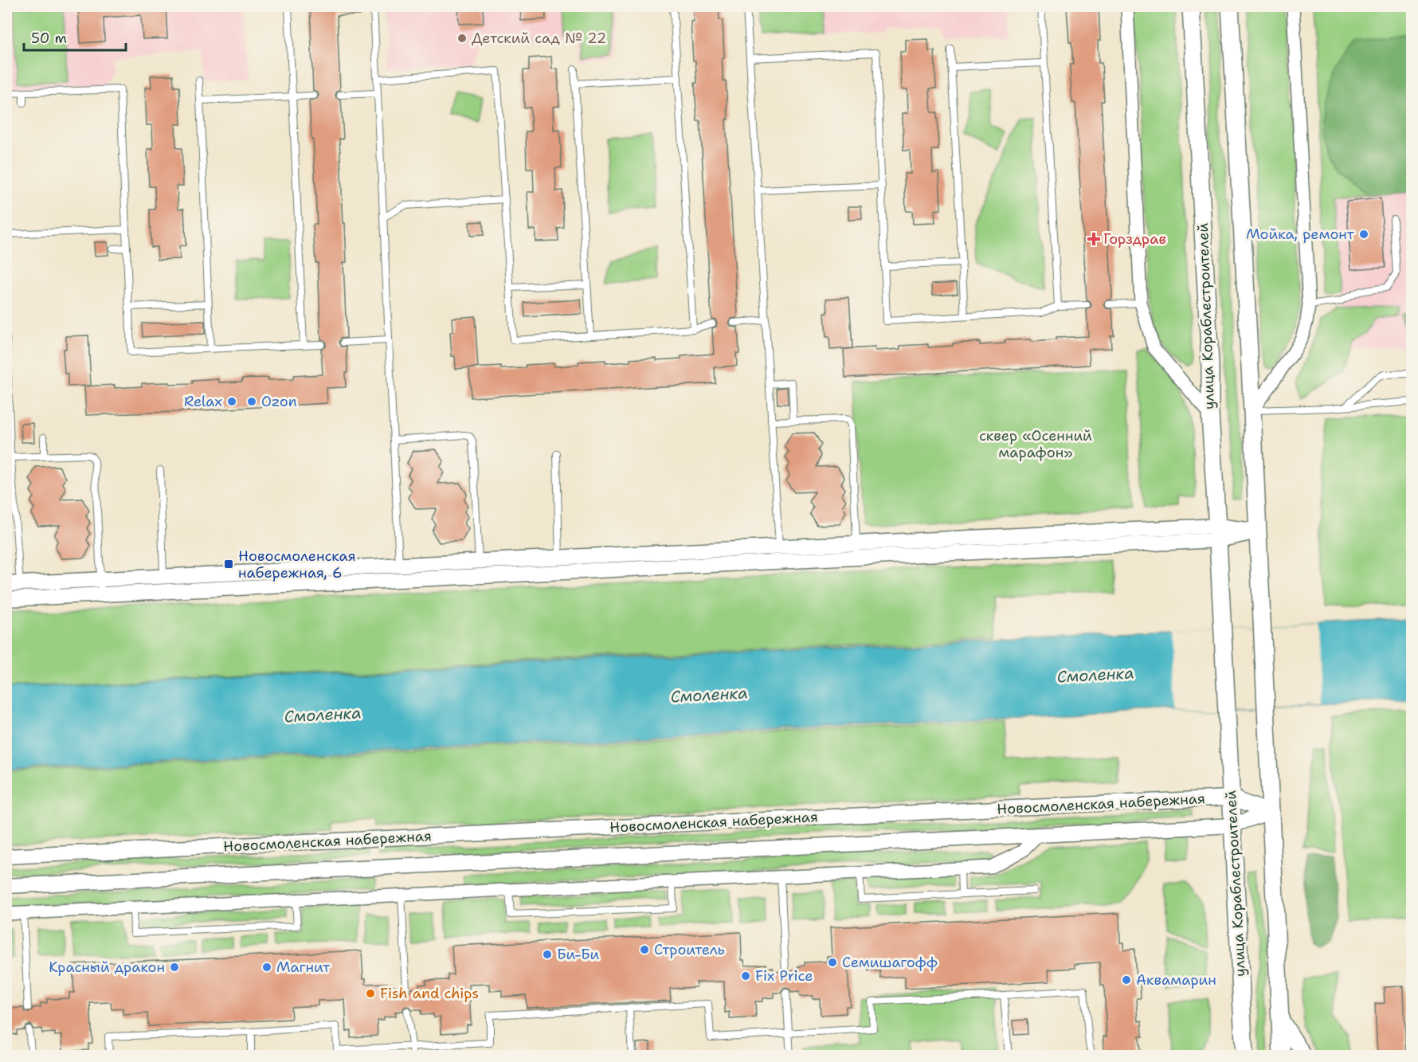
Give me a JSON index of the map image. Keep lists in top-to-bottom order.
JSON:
{
  "streets": {
    "main road": ["улица Кораблестроителей"],
    "street": ["Новосмоленская набережная"]
  },
  "crossings": [
    ["улица Кораблестроителей", "Новосмоленская набережная"]
  ],
  "water": ["Смоленка"],
  "parks": ["сквер «Осенний марафон»"],
  "places": {
    "other": [
      "Детский сад № 22",
      "Мойка, ремонт",
      "Relax",
      "Ozon",
      "Строитель",
      "Би-Би",
      "Семишагофф",
      "Красный дракон",
      "Магнит",
      "Fix Price",
      "Аквамарин",
      "Fish and chips"
    ],
    "health": ["Горздрав"],
    "transit": ["Новосмоленская набережная, 6"]
  },
  "scale_bar": "50 m"
}
